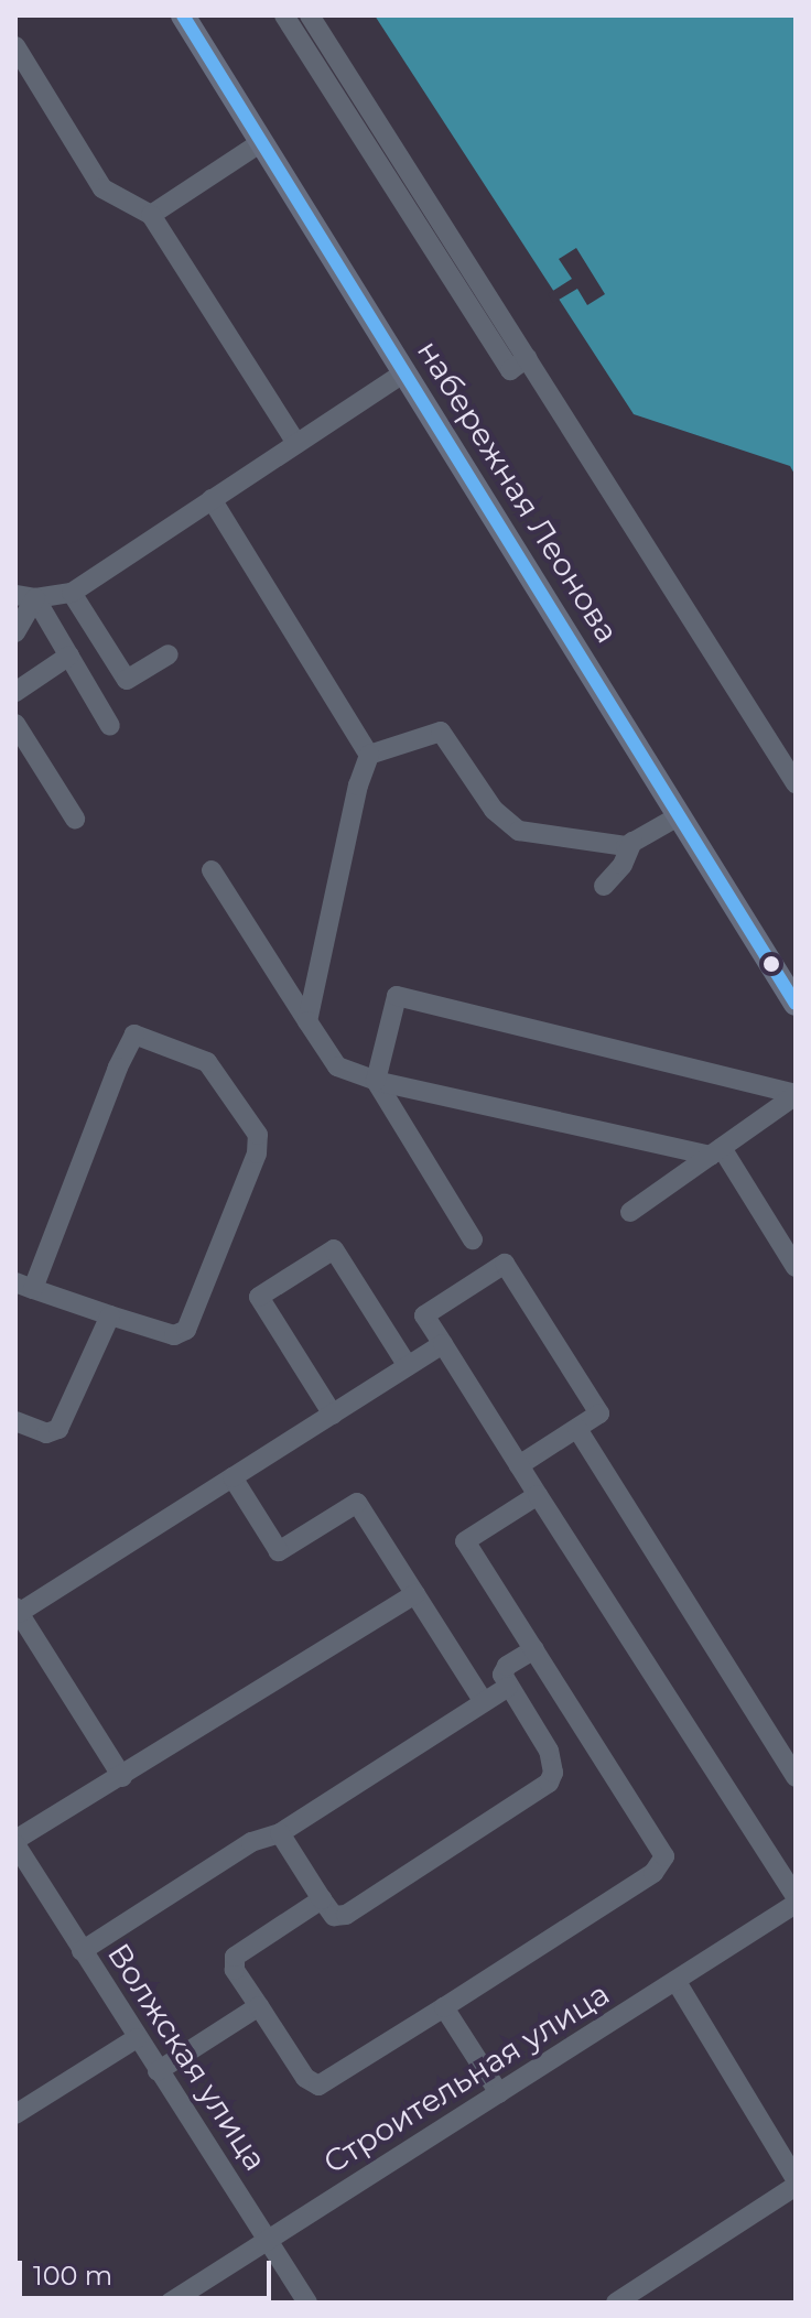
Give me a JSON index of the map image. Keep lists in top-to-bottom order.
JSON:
{
  "streets": {
    "main road": ["набережная Леонова"],
    "street": ["Волжская улица", "Строительная улица"]
  },
  "crossings": [
    ["Волжская улица", "Строительная улица"]
  ],
  "scale_bar": "100 m"
}
